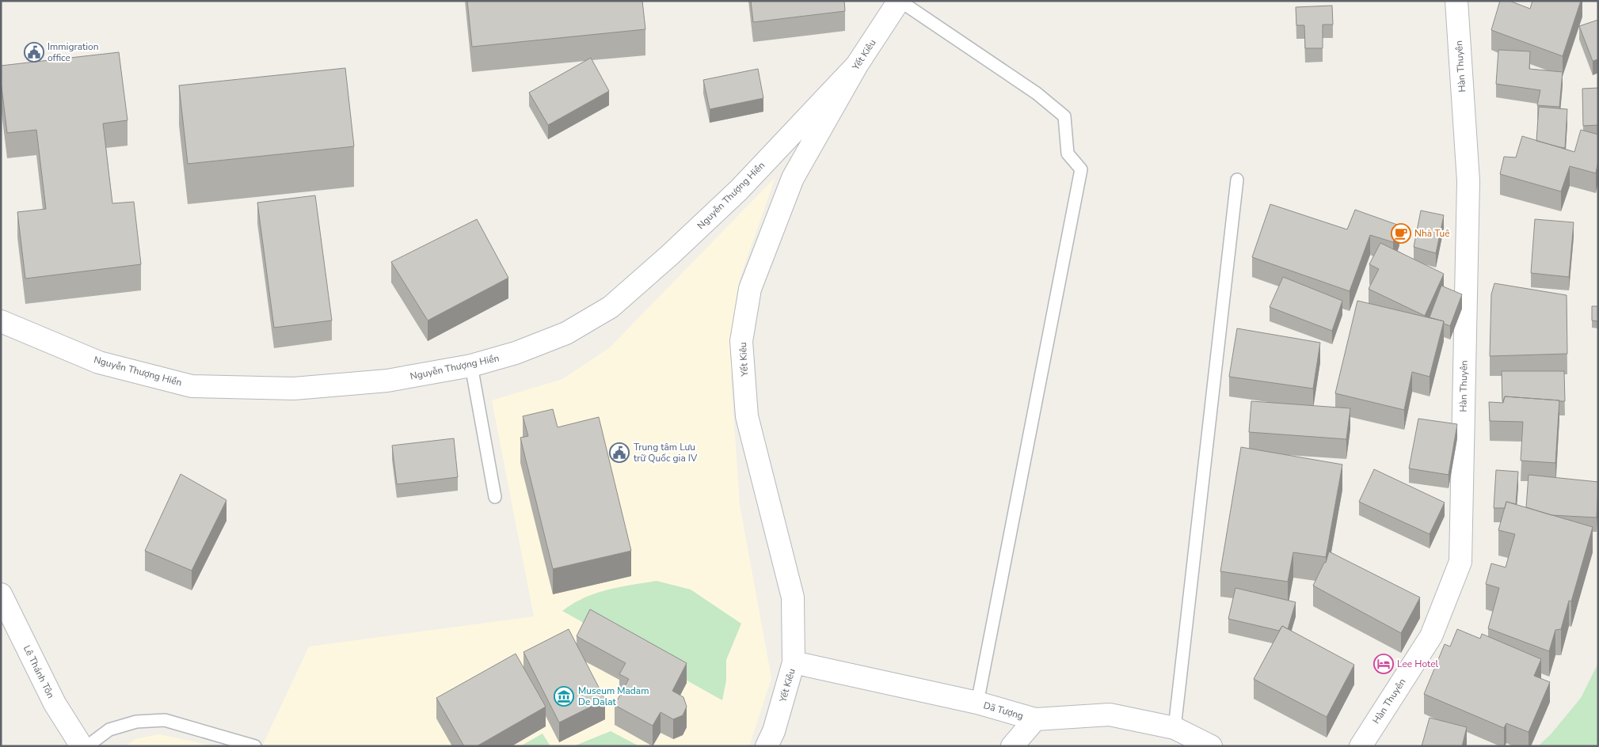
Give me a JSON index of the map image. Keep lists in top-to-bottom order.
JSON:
{
  "streets": {
    "street": [
      "Yết Kiêu",
      "Hàn Thuyên",
      "Nguyễn Thượng Hiền",
      "Lê Thánh Tôn",
      "Dã Tượng"
    ]
  },
  "crossings": [
    ["Yết Kiêu", "Nguyễn Thượng Hiền"],
    ["Yết Kiêu", "Dã Tượng"]
  ],
  "places": {
    "public building": ["Immigration office", "Trung tâm Lưu trữ Quốc gia IV"],
    "cafe": ["Nhà Tuê"],
    "hotel": ["Lee Hotel"],
    "museum": ["Museum Madam De Dalat"]
  }
}
